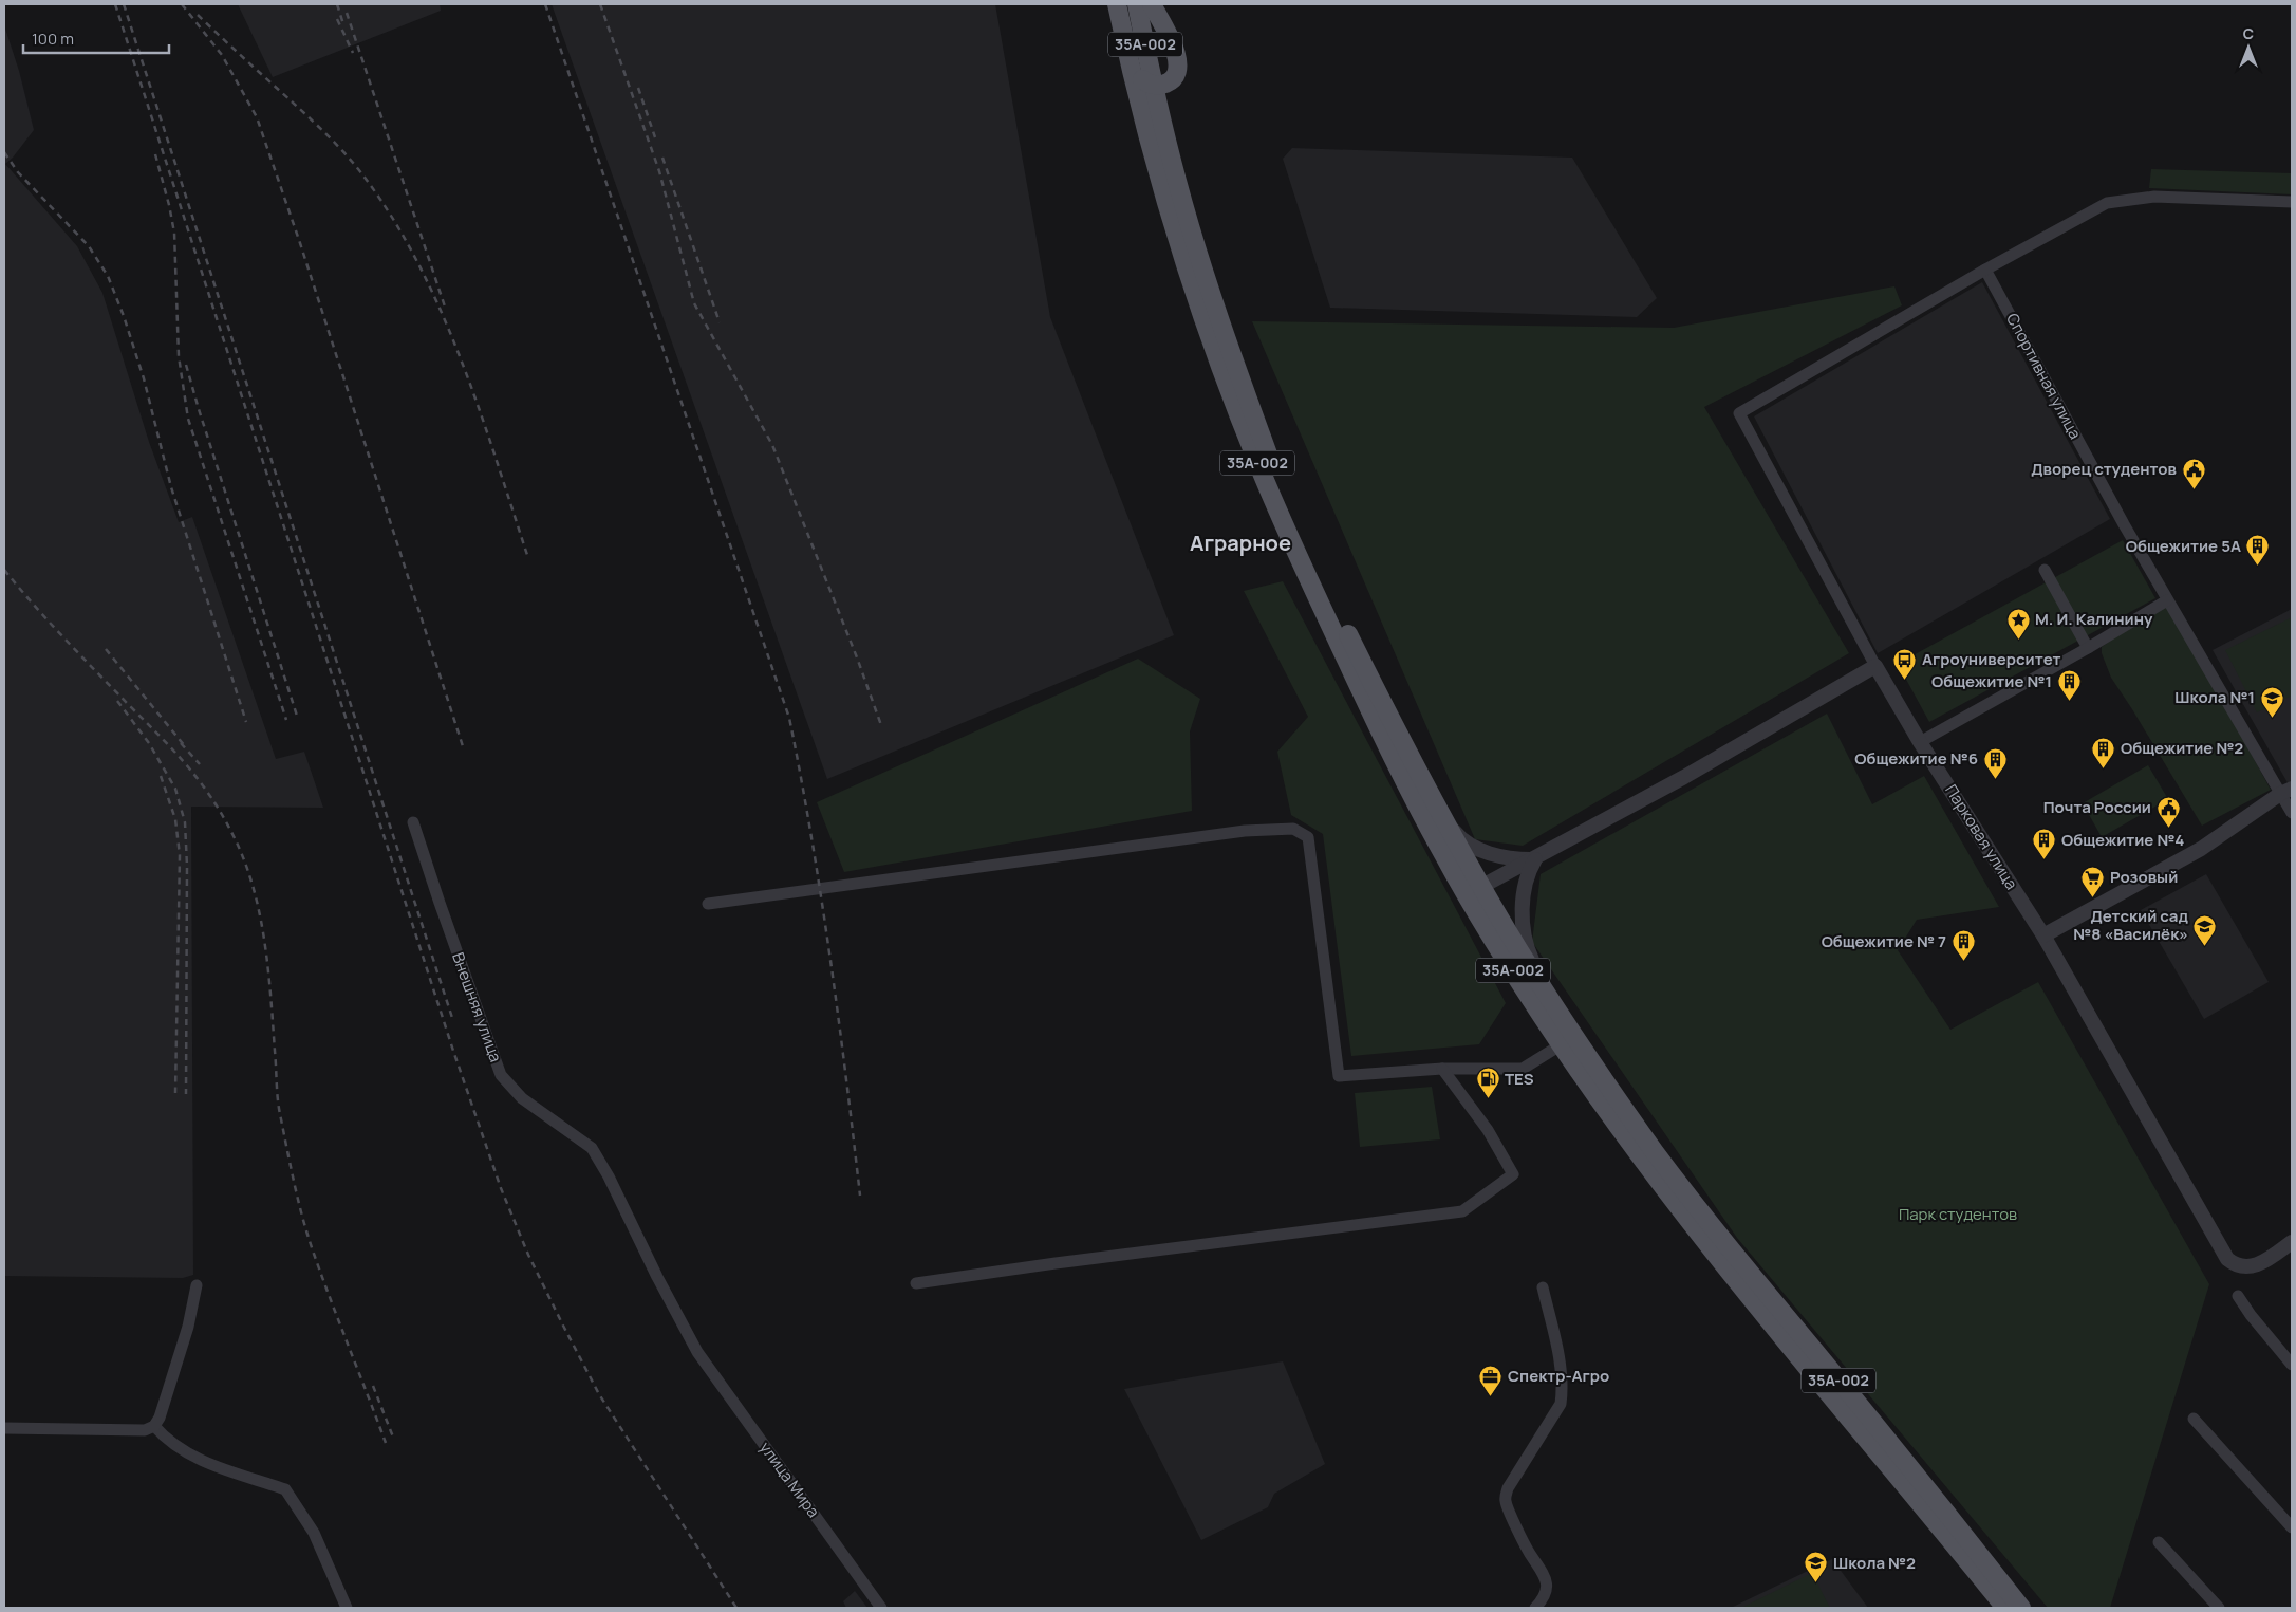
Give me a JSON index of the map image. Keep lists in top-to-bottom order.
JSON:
{
  "streets": {
    "main road": ["35А-002"],
    "street": [
      "Спортивная улица",
      "Парковая улица",
      "Внешняя улица",
      "улица Мира"
    ]
  },
  "crossings": [
    ["Спортивная улица", "Парковая улица"],
    ["Внешняя улица", "улица Мира"]
  ],
  "districts": ["Аграрное"],
  "parks": ["Парк студентов"],
  "places": {
    "public building": ["Дворец студентов", "Почта России"],
    "building": [
      "Общежитие 5А",
      "Общежитие №1",
      "Общежитие №2",
      "Общежитие №6",
      "Общежитие №4",
      "Общежитие № 7"
    ],
    "place": ["М. И. Калинину"],
    "bus stop": ["Агроуниверситет"],
    "school or university": ["Школа №1", "Детский сад №8 «Василёк»", "Школа №2"],
    "supermarket": ["Розовый"],
    "fuel station": ["TES"],
    "office": ["Спектр-Агро"]
  },
  "scale_bar": "100 m",
  "north": "top"
}
